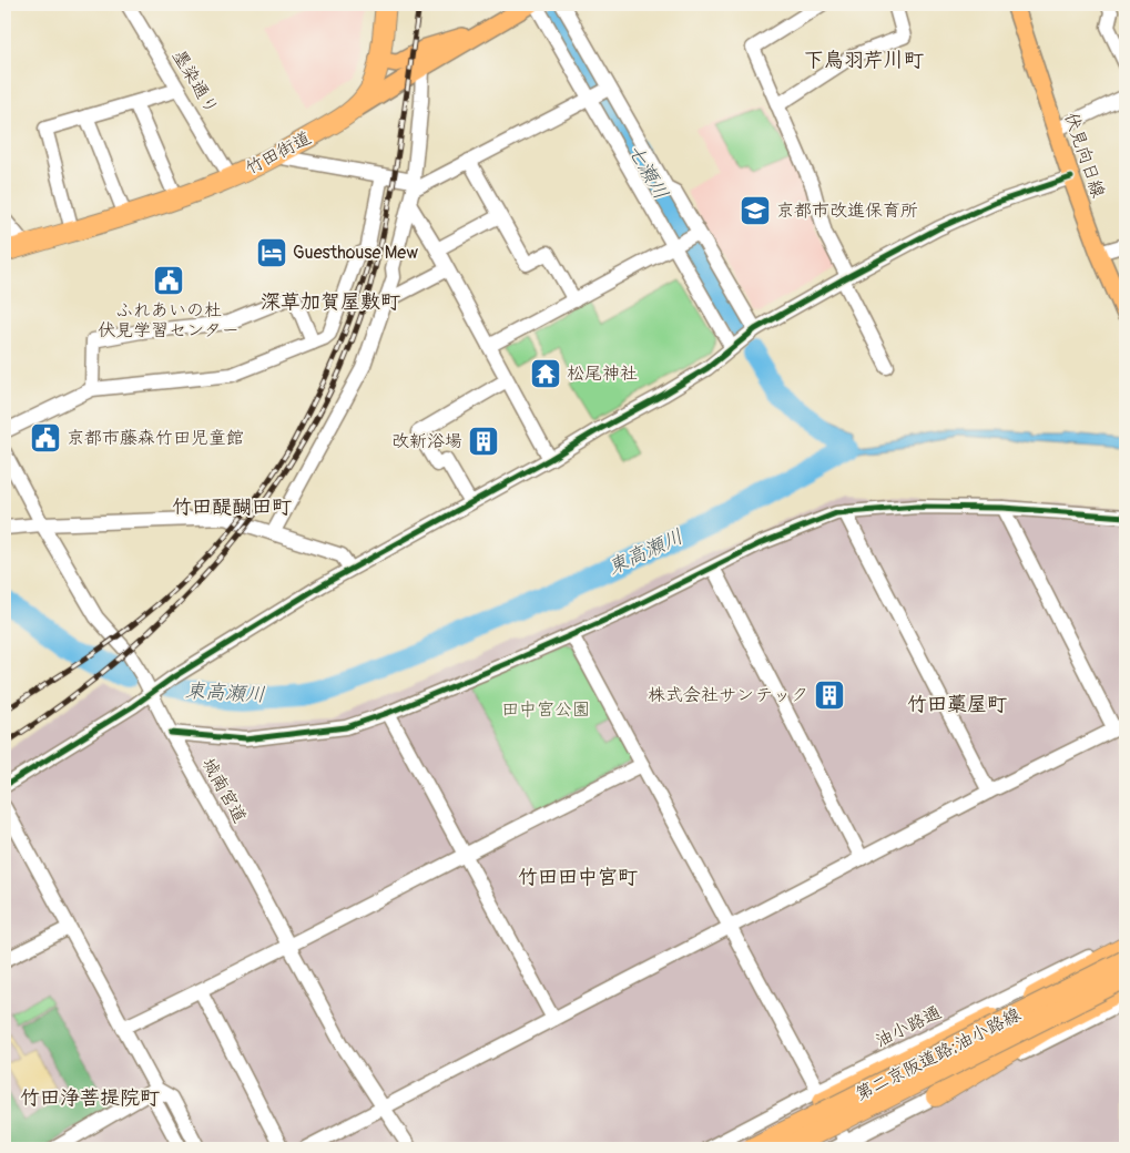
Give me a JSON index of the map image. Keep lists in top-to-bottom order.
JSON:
{
  "streets": {
    "highway": ["竹田街道", "第二京阪道路;油小路線"],
    "main road": ["伏見向日線"],
    "street": ["墨染通り", "城南宮道", "油小路通"]
  },
  "crossings": [
    ["墨染通り", "竹田街道"]
  ],
  "districts": [
    "下鳥羽芹川町",
    "深草加賀屋敷町",
    "竹田醍醐田町",
    "竹田藁屋町",
    "竹田田中宮町",
    "竹田浄菩提院町"
  ],
  "water": ["七瀬川", "東高瀬川"],
  "parks": ["田中宮公園"],
  "places": {
    "school or university": ["京都市改進保育所"],
    "hotel": ["Guesthouse Mew"],
    "public building": ["ふれあいの杜 伏見学習センター", "京都市藤森竹田児童館"],
    "temple": ["松尾神社"],
    "building": ["改新浴場", "株式会社サンテック"]
  }
}
